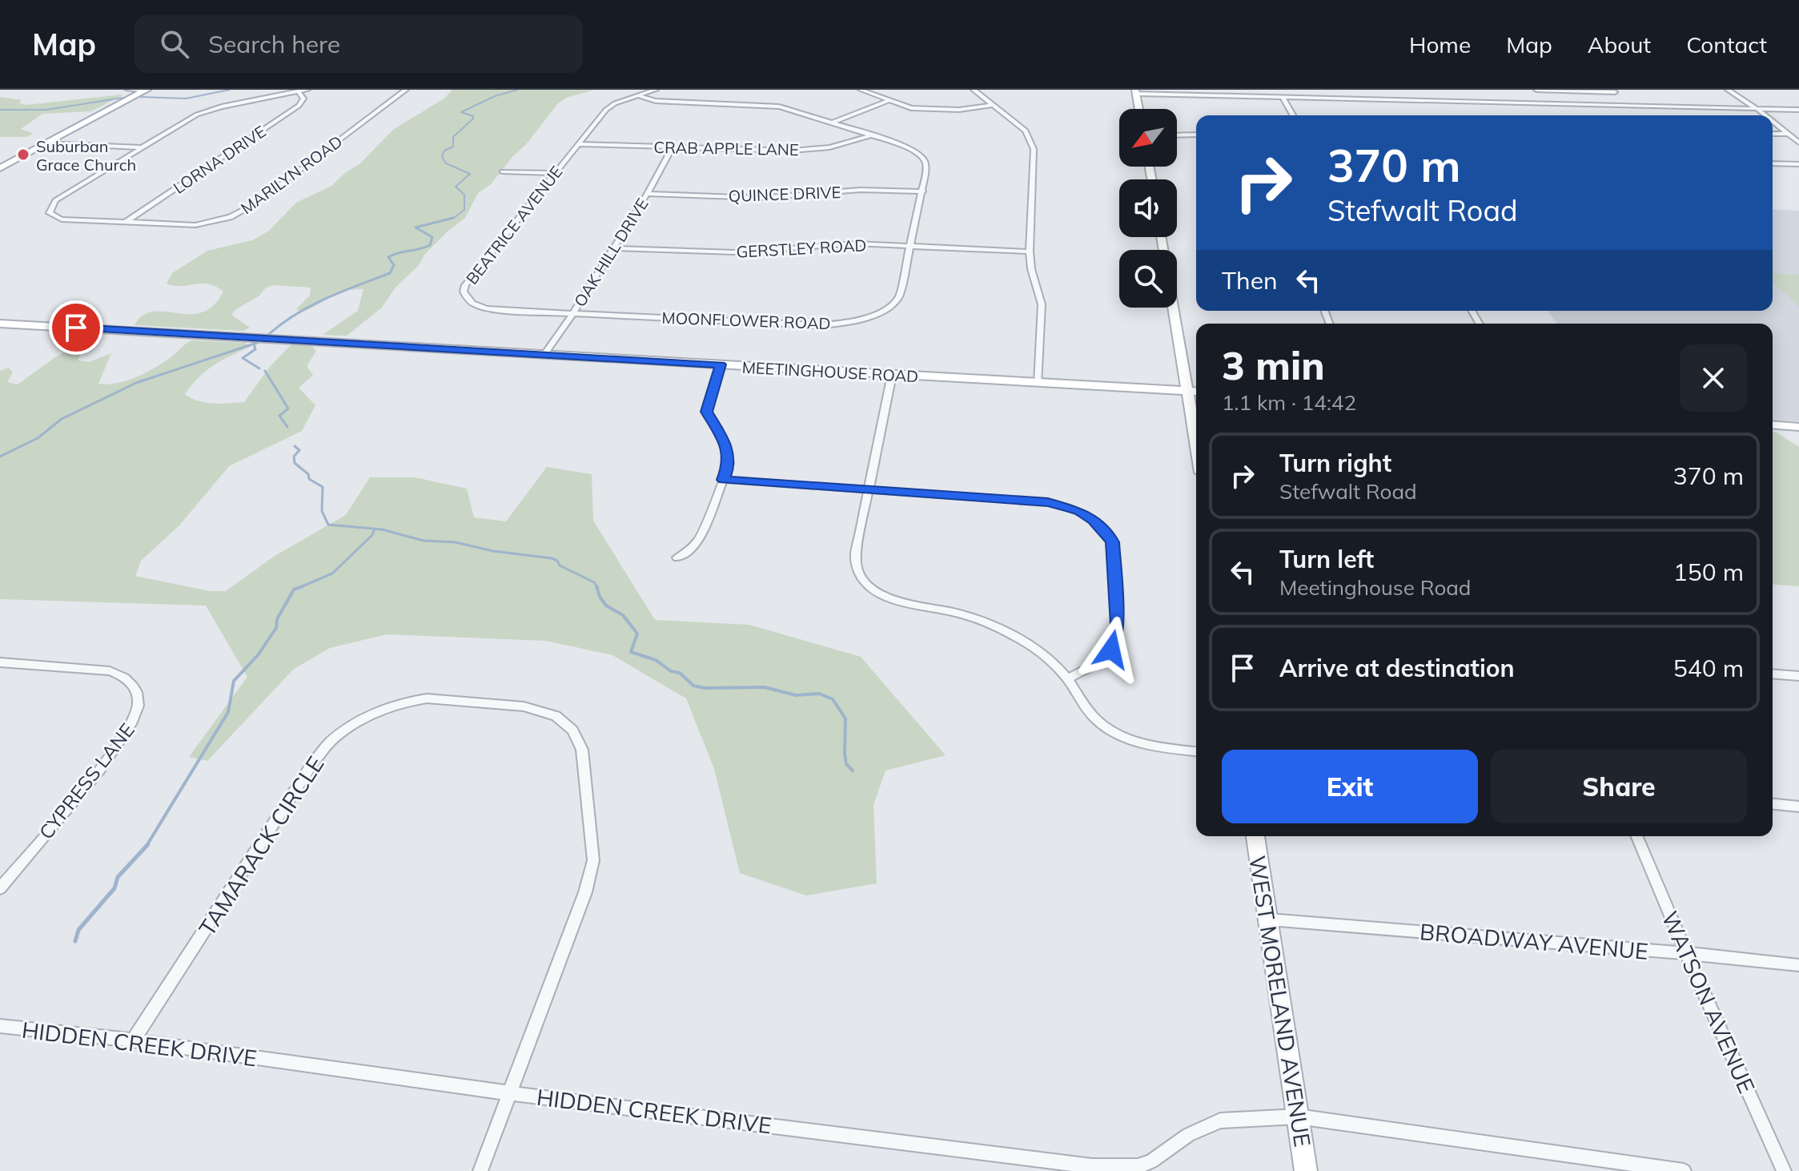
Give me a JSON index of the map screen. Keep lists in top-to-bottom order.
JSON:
{
  "streets": {
    "street": [
      "CRAB APPLE LANE",
      "LORNA DRIVE",
      "MARILYN ROAD",
      "QUINCE DRIVE",
      "BEATRICE AVENUE",
      "GERSTLEY ROAD",
      "OAK HILL DRIVE",
      "MOONFLOWER ROAD",
      "MEETINGHOUSE ROAD",
      "CYPRESS LANE",
      "TAMARACK CIRCLE",
      "BROADWAY AVENUE",
      "WEST MORELAND AVENUE",
      "WATSON AVENUE",
      "HIDDEN CREEK DRIVE"
    ]
  },
  "crossings": [
    ["CRAB APPLE LANE", "BEATRICE AVENUE"],
    ["CRAB APPLE LANE", "OAK HILL DRIVE"],
    ["LORNA DRIVE", "MARILYN ROAD"],
    ["QUINCE DRIVE", "OAK HILL DRIVE"],
    ["BEATRICE AVENUE", "OAK HILL DRIVE"],
    ["BEATRICE AVENUE", "MOONFLOWER ROAD"],
    ["GERSTLEY ROAD", "OAK HILL DRIVE"],
    ["GERSTLEY ROAD", "MOONFLOWER ROAD"],
    ["OAK HILL DRIVE", "MOONFLOWER ROAD"],
    ["OAK HILL DRIVE", "MEETINGHOUSE ROAD"],
    ["TAMARACK CIRCLE", "HIDDEN CREEK DRIVE"],
    ["BROADWAY AVENUE", "WEST MORELAND AVENUE"],
    ["BROADWAY AVENUE", "WATSON AVENUE"],
    ["WEST MORELAND AVENUE", "HIDDEN CREEK DRIVE"]
  ],
  "places": ["Suburban Grace Church"],
  "north": "bottom left",
  "page": {
    "header": "Map",
    "search": "Search here",
    "nav": [
      "Home",
      "Map",
      "About",
      "Contact"
    ],
    "turn": ["370 m", "Stefwalt Road"],
    "then": "Then",
    "heading": ["3 min", "1.1 km · 14:42"],
    "list": [
      {
        "name": "Turn right",
        "note": "Stefwalt Road",
        "value": "370 m"
      },
      {
        "name": "Turn left",
        "note": "Meetinghouse Road",
        "value": "150 m"
      },
      {
        "name": "Arrive at destination",
        "value": "540 m"
      }
    ],
    "buttons": ["Exit", "Share"]
  }
}
